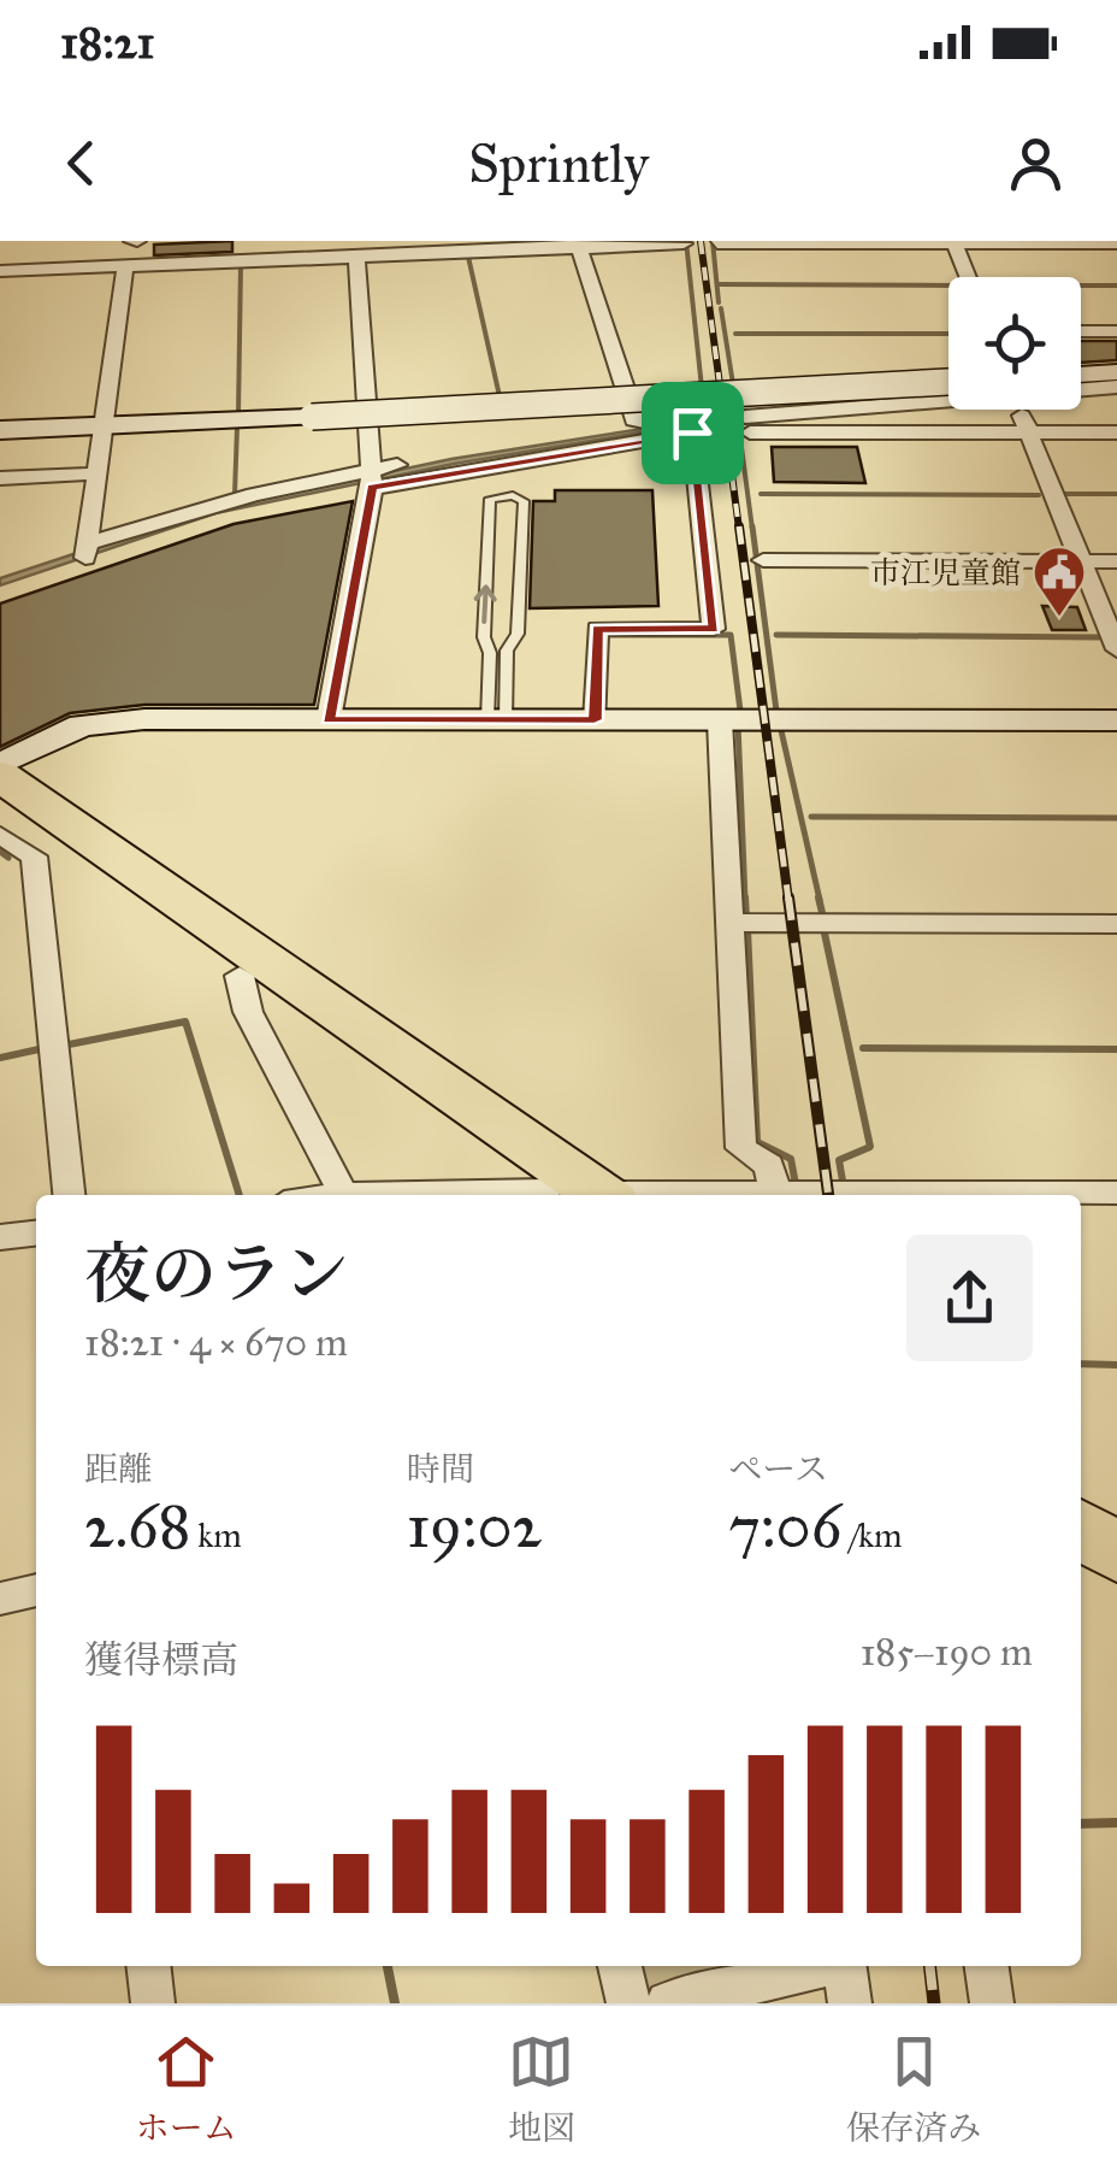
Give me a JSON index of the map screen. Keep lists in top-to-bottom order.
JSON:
{
  "places": {
    "public building": ["市江児童館"]
  },
  "page": {
    "status": "18:21",
    "header": "Sprintly",
    "heading": ["夜のラン", "18:21 · 4 × 670 m"],
    "stats": [
      ["距離", "2.68 km"],
      ["時間", "19:02"],
      ["ペース", "7:06 /km"]
    ],
    "chart": ["獲得標高", "185–190 m"],
    "tabs": ["ホーム", "地図", "保存済み"]
  }
}
